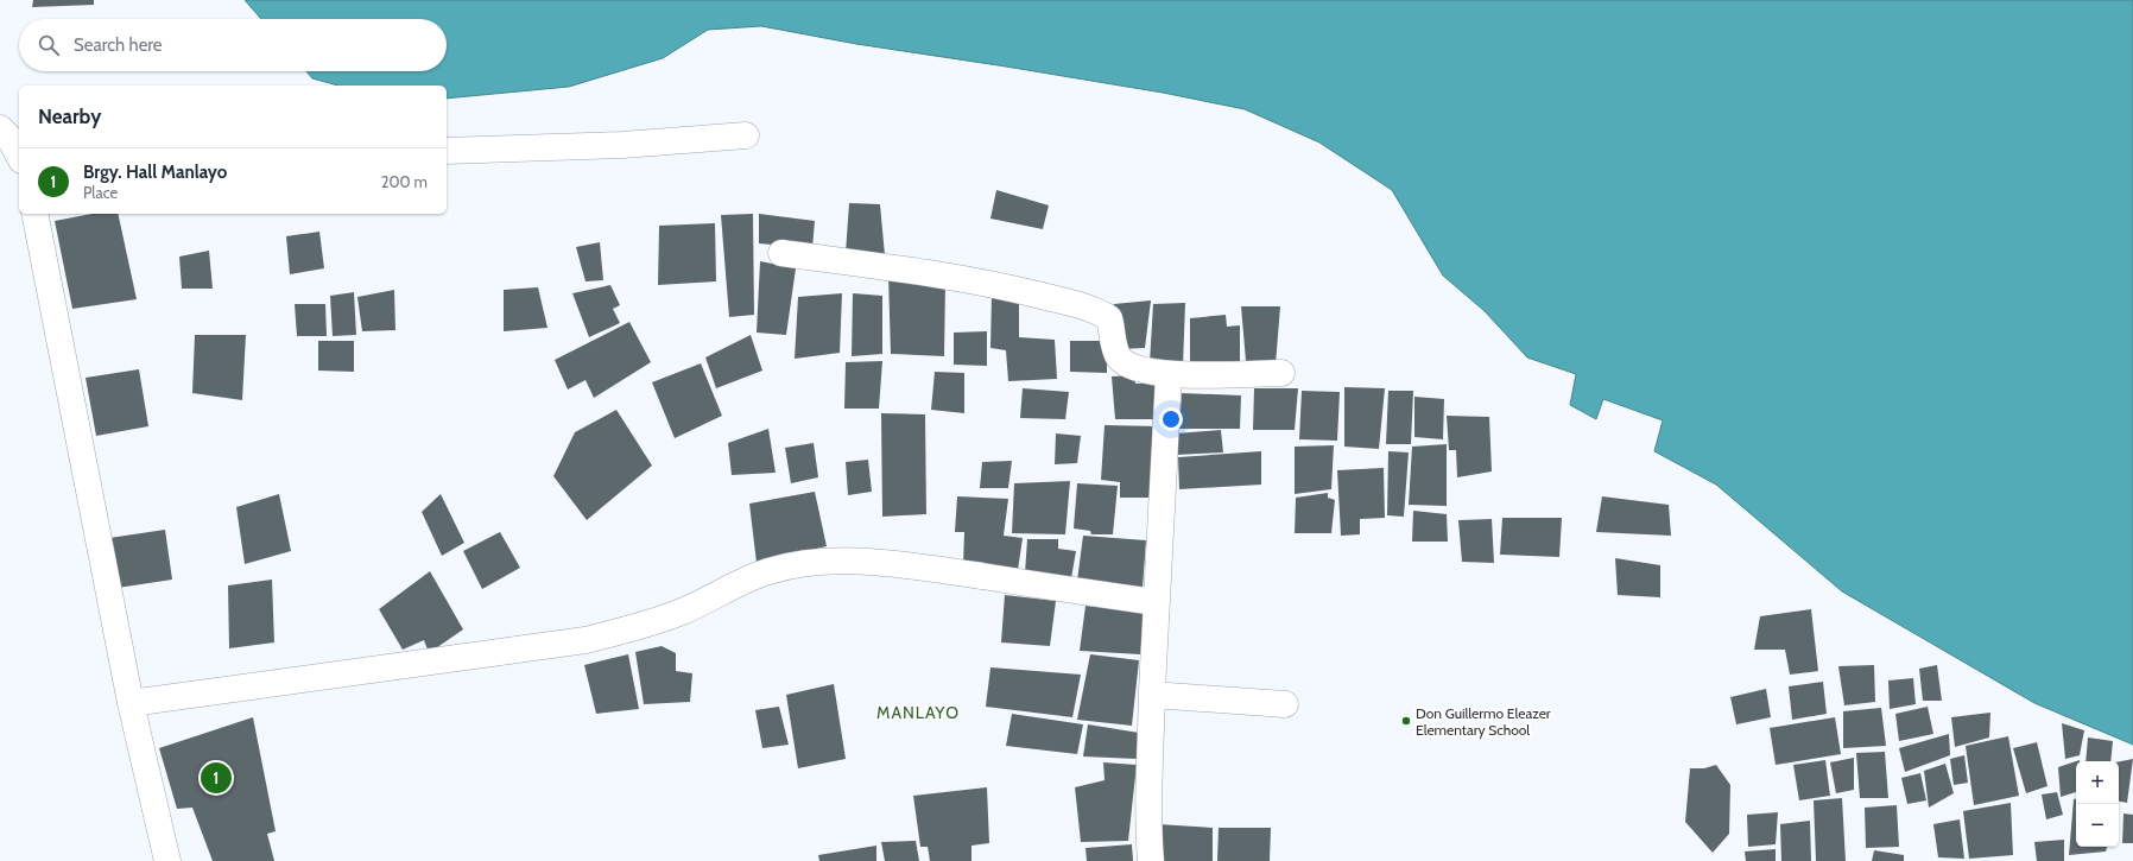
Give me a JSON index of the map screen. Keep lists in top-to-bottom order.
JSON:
{
  "districts": ["MANLAYO"],
  "places": ["Don Guillermo Eleazer Elementary School"],
  "page": {
    "search": "Search here",
    "heading": "Nearby",
    "list": [
      {
        "mark": "1",
        "name": "Brgy. Hall Manlayo",
        "note": "Place",
        "value": "200 m"
      }
    ],
    "pins": "1",
    "map_buttons": ["+", "−"]
  }
}
